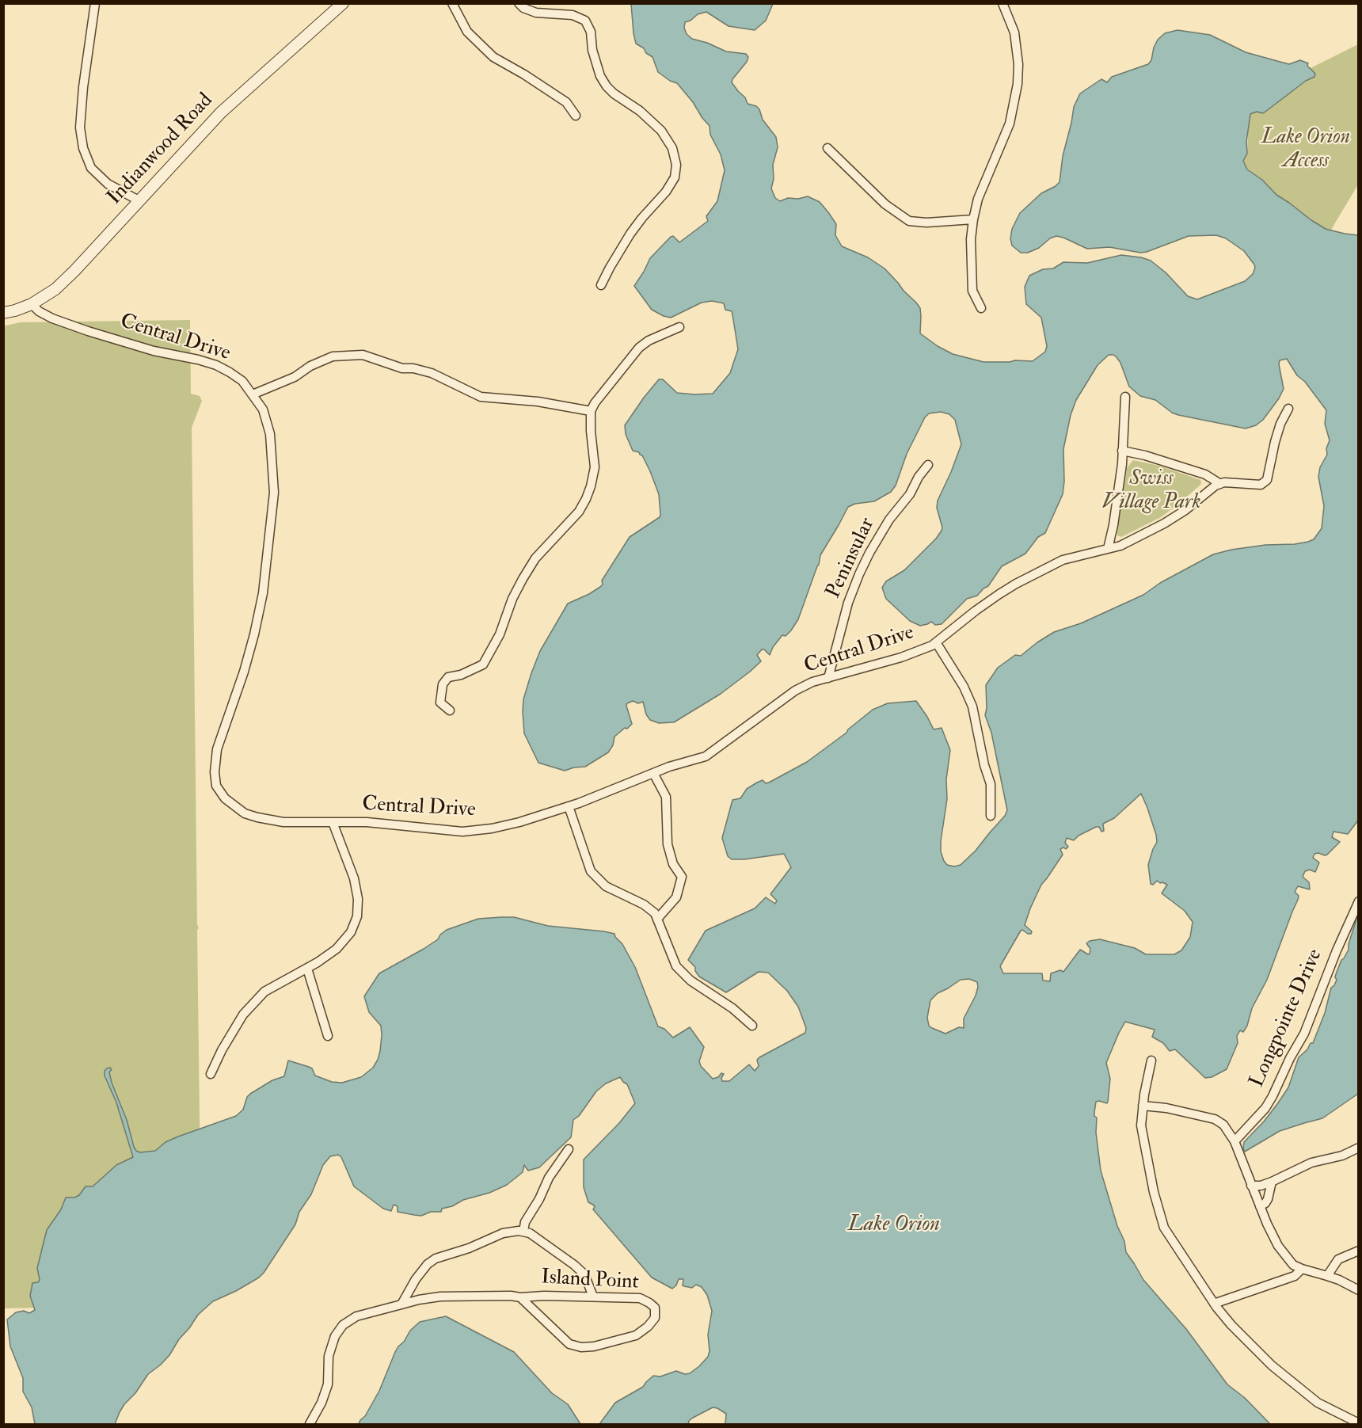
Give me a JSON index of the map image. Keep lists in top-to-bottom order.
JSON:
{
  "streets": {
    "street": [
      "Indianwood Road",
      "Central Drive",
      "Peninsular",
      "Longpointe Drive",
      "Island Point"
    ]
  },
  "crossings": [
    ["Indianwood Road", "Central Drive"],
    ["Central Drive", "Peninsular"]
  ],
  "water": ["Lake Orion"],
  "parks": ["Lake Orion Access", "Swiss Village Park"]
}
